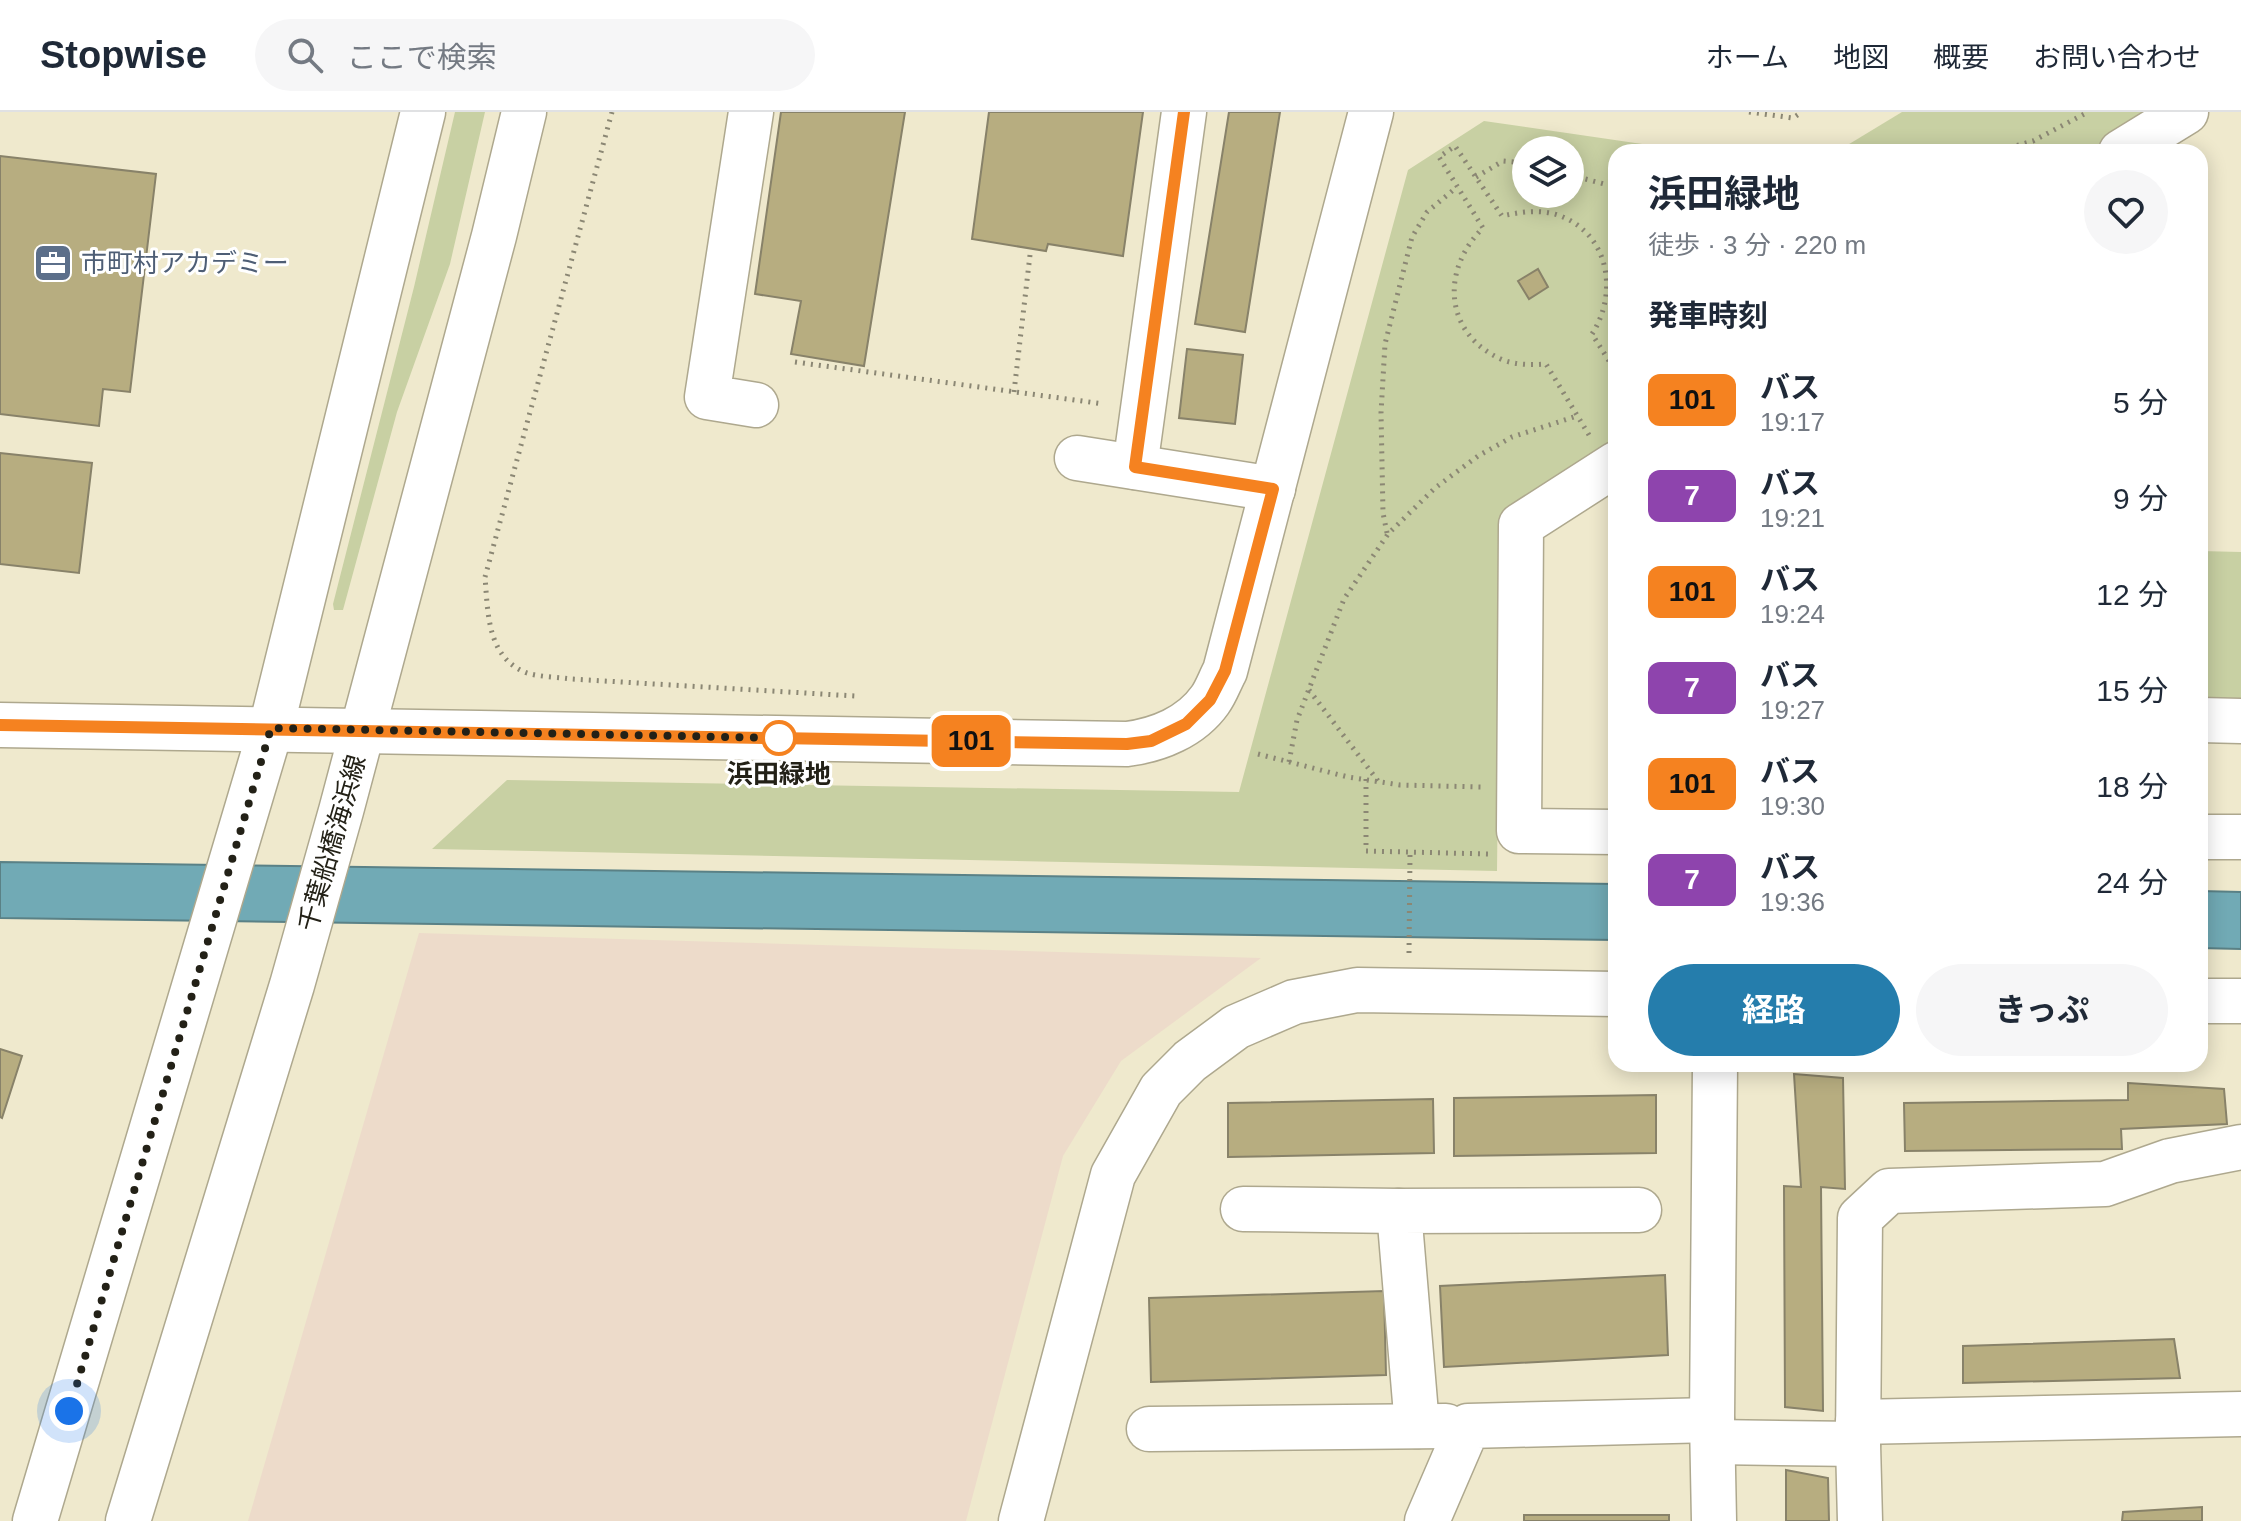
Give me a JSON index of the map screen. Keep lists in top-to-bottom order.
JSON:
{
  "streets": {
    "street": ["千葉船橋海浜線"]
  },
  "places": {
    "office": ["市町村アカデミー"],
    "other": ["浜田緑地"]
  },
  "lines": ["bus line 101"],
  "page": {
    "header": "Stopwise",
    "search": "ここで検索",
    "nav": [
      "ホーム",
      "地図",
      "概要",
      "お問い合わせ"
    ],
    "on_map": "101",
    "heading": [
      ["浜田緑地", "徒歩 · 3 分 · 220 m"],
      "発車時刻"
    ],
    "list": [
      {
        "mark": "101",
        "name": "バス",
        "note": "19:17",
        "value": "5 分"
      },
      {
        "mark": "7",
        "name": "バス",
        "note": "19:21",
        "value": "9 分"
      },
      {
        "mark": "101",
        "name": "バス",
        "note": "19:24",
        "value": "12 分"
      },
      {
        "mark": "7",
        "name": "バス",
        "note": "19:27",
        "value": "15 分"
      },
      {
        "mark": "101",
        "name": "バス",
        "note": "19:30",
        "value": "18 分"
      },
      {
        "mark": "7",
        "name": "バス",
        "note": "19:36",
        "value": "24 分"
      }
    ],
    "buttons": ["経路", "きっぷ"]
  }
}
